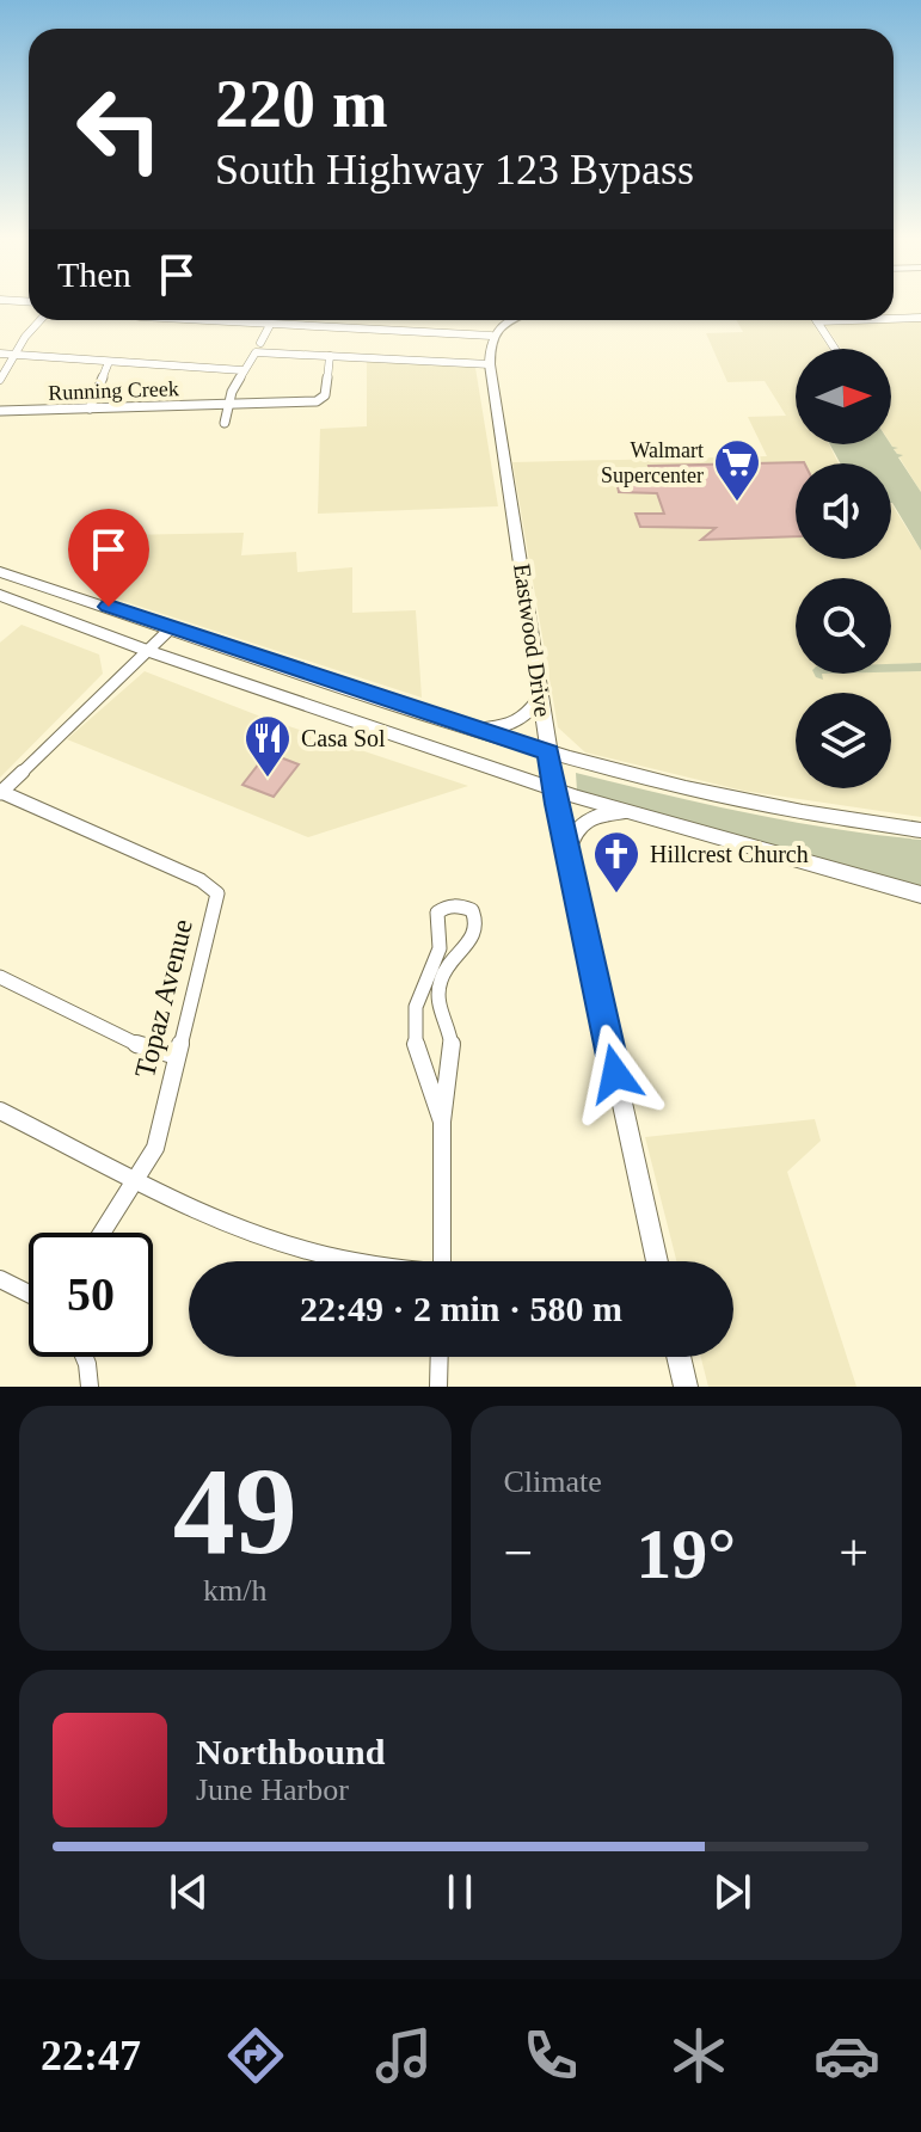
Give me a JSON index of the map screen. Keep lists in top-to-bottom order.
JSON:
{
  "streets": {
    "main road": ["Eastwood Drive"],
    "street": ["Running Creek", "Topaz Avenue"]
  },
  "places": {
    "supermarket": ["Walmart Supercenter"],
    "restaurant": ["Casa Sol"],
    "church": ["Hillcrest Church"]
  },
  "north": "right",
  "page": {
    "turn": ["220 m", "South Highway 123 Bypass"],
    "then": "Then",
    "limit": "50",
    "trip": "22:49 · 2 min · 580 m",
    "tile": [
      ["49", "km/h"],
      "Climate"
    ],
    "heat": ["−", "19°", "+"],
    "song": ["Northbound", "June Harbor"],
    "tabs": "22:47"
  }
}
